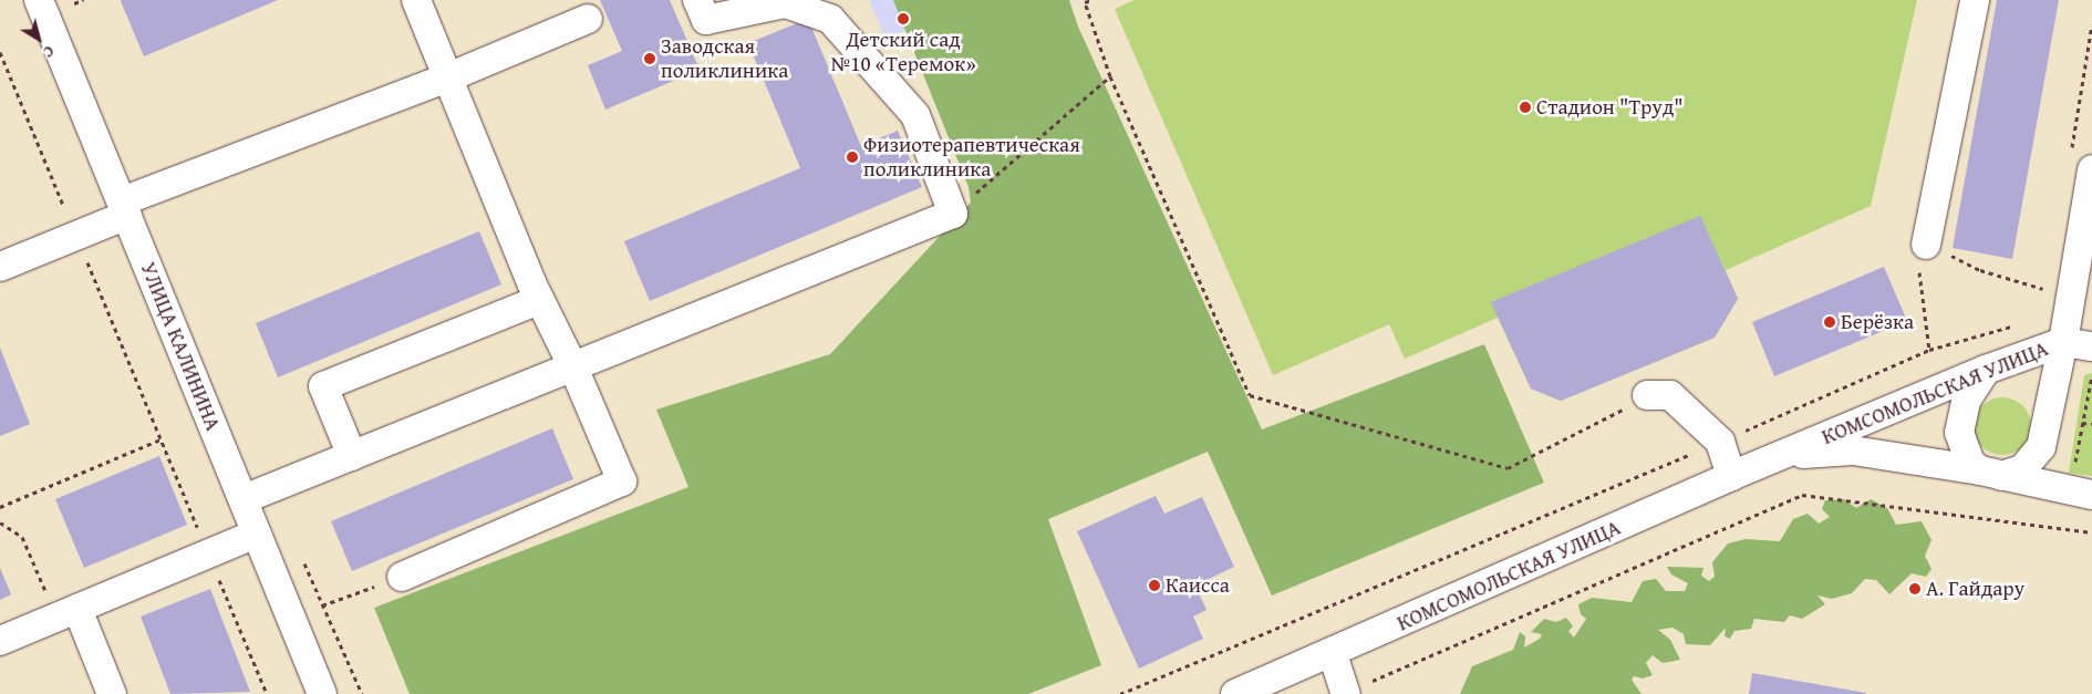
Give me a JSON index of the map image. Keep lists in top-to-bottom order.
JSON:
{
  "streets": {
    "street": ["УЛИЦА КАЛИНИНА", "КОМСОМОЛЬСКАЯ УЛИЦА"]
  },
  "places": [
    "Детский сад №10 «Теремок»",
    "Заводская поликлиника",
    "Стадион \"Труд\"",
    "Физиотерапевтическая поликлиника",
    "Берёзка",
    "Каисса",
    "А. Гайдару"
  ],
  "north": "bottom right"
}
